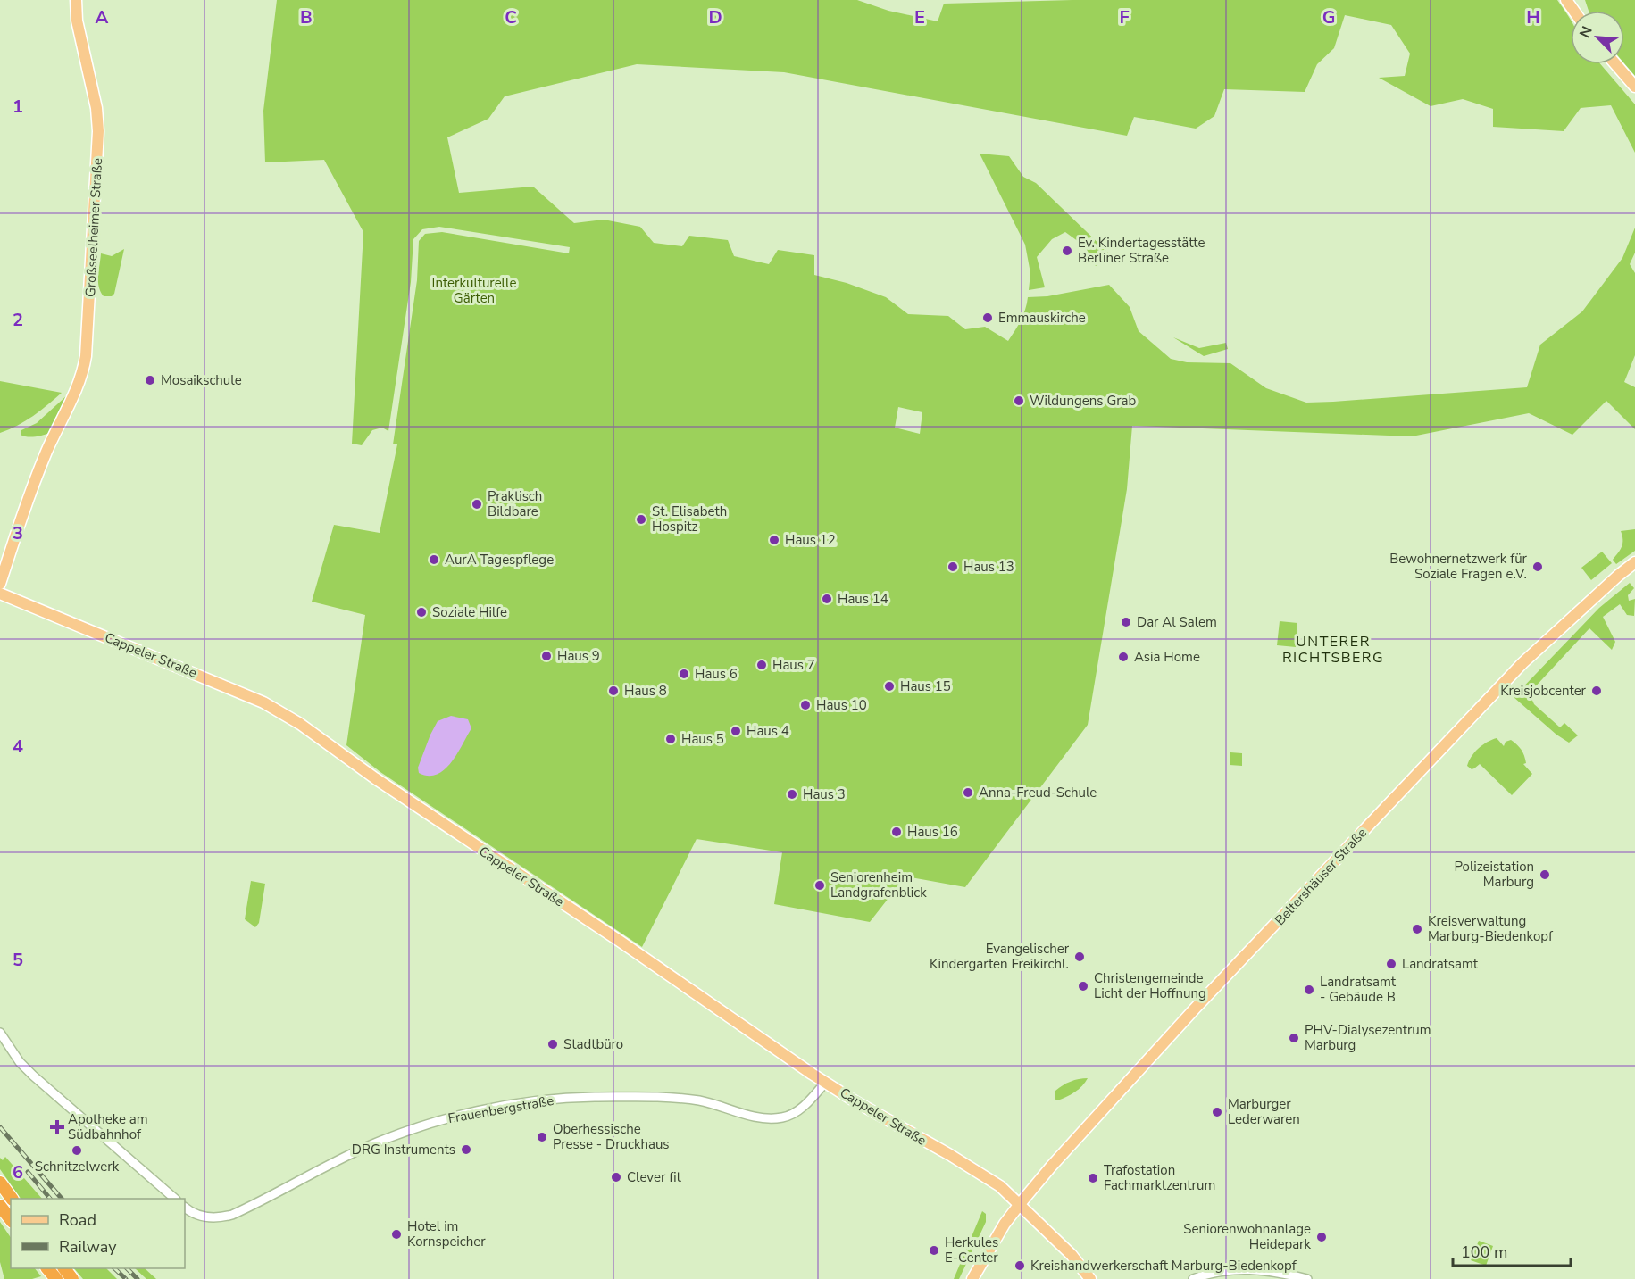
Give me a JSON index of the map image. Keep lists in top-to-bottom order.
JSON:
{
  "streets": {
    "main road": ["Großseelheimer Straße", "Cappeler Straße", "Beltershäuser Straße"],
    "street": ["Frauenbergstraße"]
  },
  "crossings": [
    ["Cappeler Straße", "Beltershäuser Straße"],
    ["Cappeler Straße", "Frauenbergstraße"]
  ],
  "districts": ["UNTERER RICHTSBERG"],
  "parks": ["Interkulturelle Gärten"],
  "places": {
    "other": [
      "Ev. Kindertagesstätte Berliner Straße",
      "Emmauskirche",
      "Mosaikschule",
      "Wildungens Grab",
      "Praktisch Bildbare",
      "St. Elisabeth Hospitz",
      "Haus 12",
      "AurA Tagespflege",
      "Haus 13",
      "Bewohnernetzwerk für Soziale Fragen e.V.",
      "Haus 14",
      "Soziale Hilfe",
      "Dar Al Salem",
      "Haus 9",
      "Asia Home",
      "Haus 7",
      "Haus 6",
      "Haus 15",
      "Haus 8",
      "Kreisjobcenter",
      "Haus 10",
      "Haus 4",
      "Haus 5",
      "Anna-Freud-Schule",
      "Haus 3",
      "Haus 16",
      "Polizeistation Marburg",
      "Seniorenheim Landgrafenblick",
      "Kreisverwaltung Marburg-Biedenkopf",
      "Evangelischer Kindergarten Freikirchl.",
      "Landratsamt",
      "Christengemeinde Licht der Hoffnung",
      "Landratsamt - Gebäude B",
      "PHV-Dialysezentrum Marburg",
      "Stadtbüro",
      "Marburger Lederwaren",
      "Oberhessische Presse - Druckhaus",
      "DRG Instruments",
      "Schnitzelwerk",
      "Clever fit",
      "Trafostation Fachmarktzentrum",
      "Hotel im Kornspeicher",
      "Seniorenwohnanlage Heidepark",
      "Herkules E-Center",
      "Kreishandwerkerschaft Marburg-Biedenkopf"
    ],
    "health": ["Apotheke am Südbahnhof"]
  },
  "legend": ["Road", "Railway"],
  "scale_bar": "100 m",
  "north": "top left",
  "grid": {
    "columns": [
      "A",
      "B",
      "C",
      "D",
      "E",
      "F",
      "G",
      "H"
    ],
    "rows": [
      "1",
      "2",
      "3",
      "4",
      "5",
      "6"
    ]
  }
}
